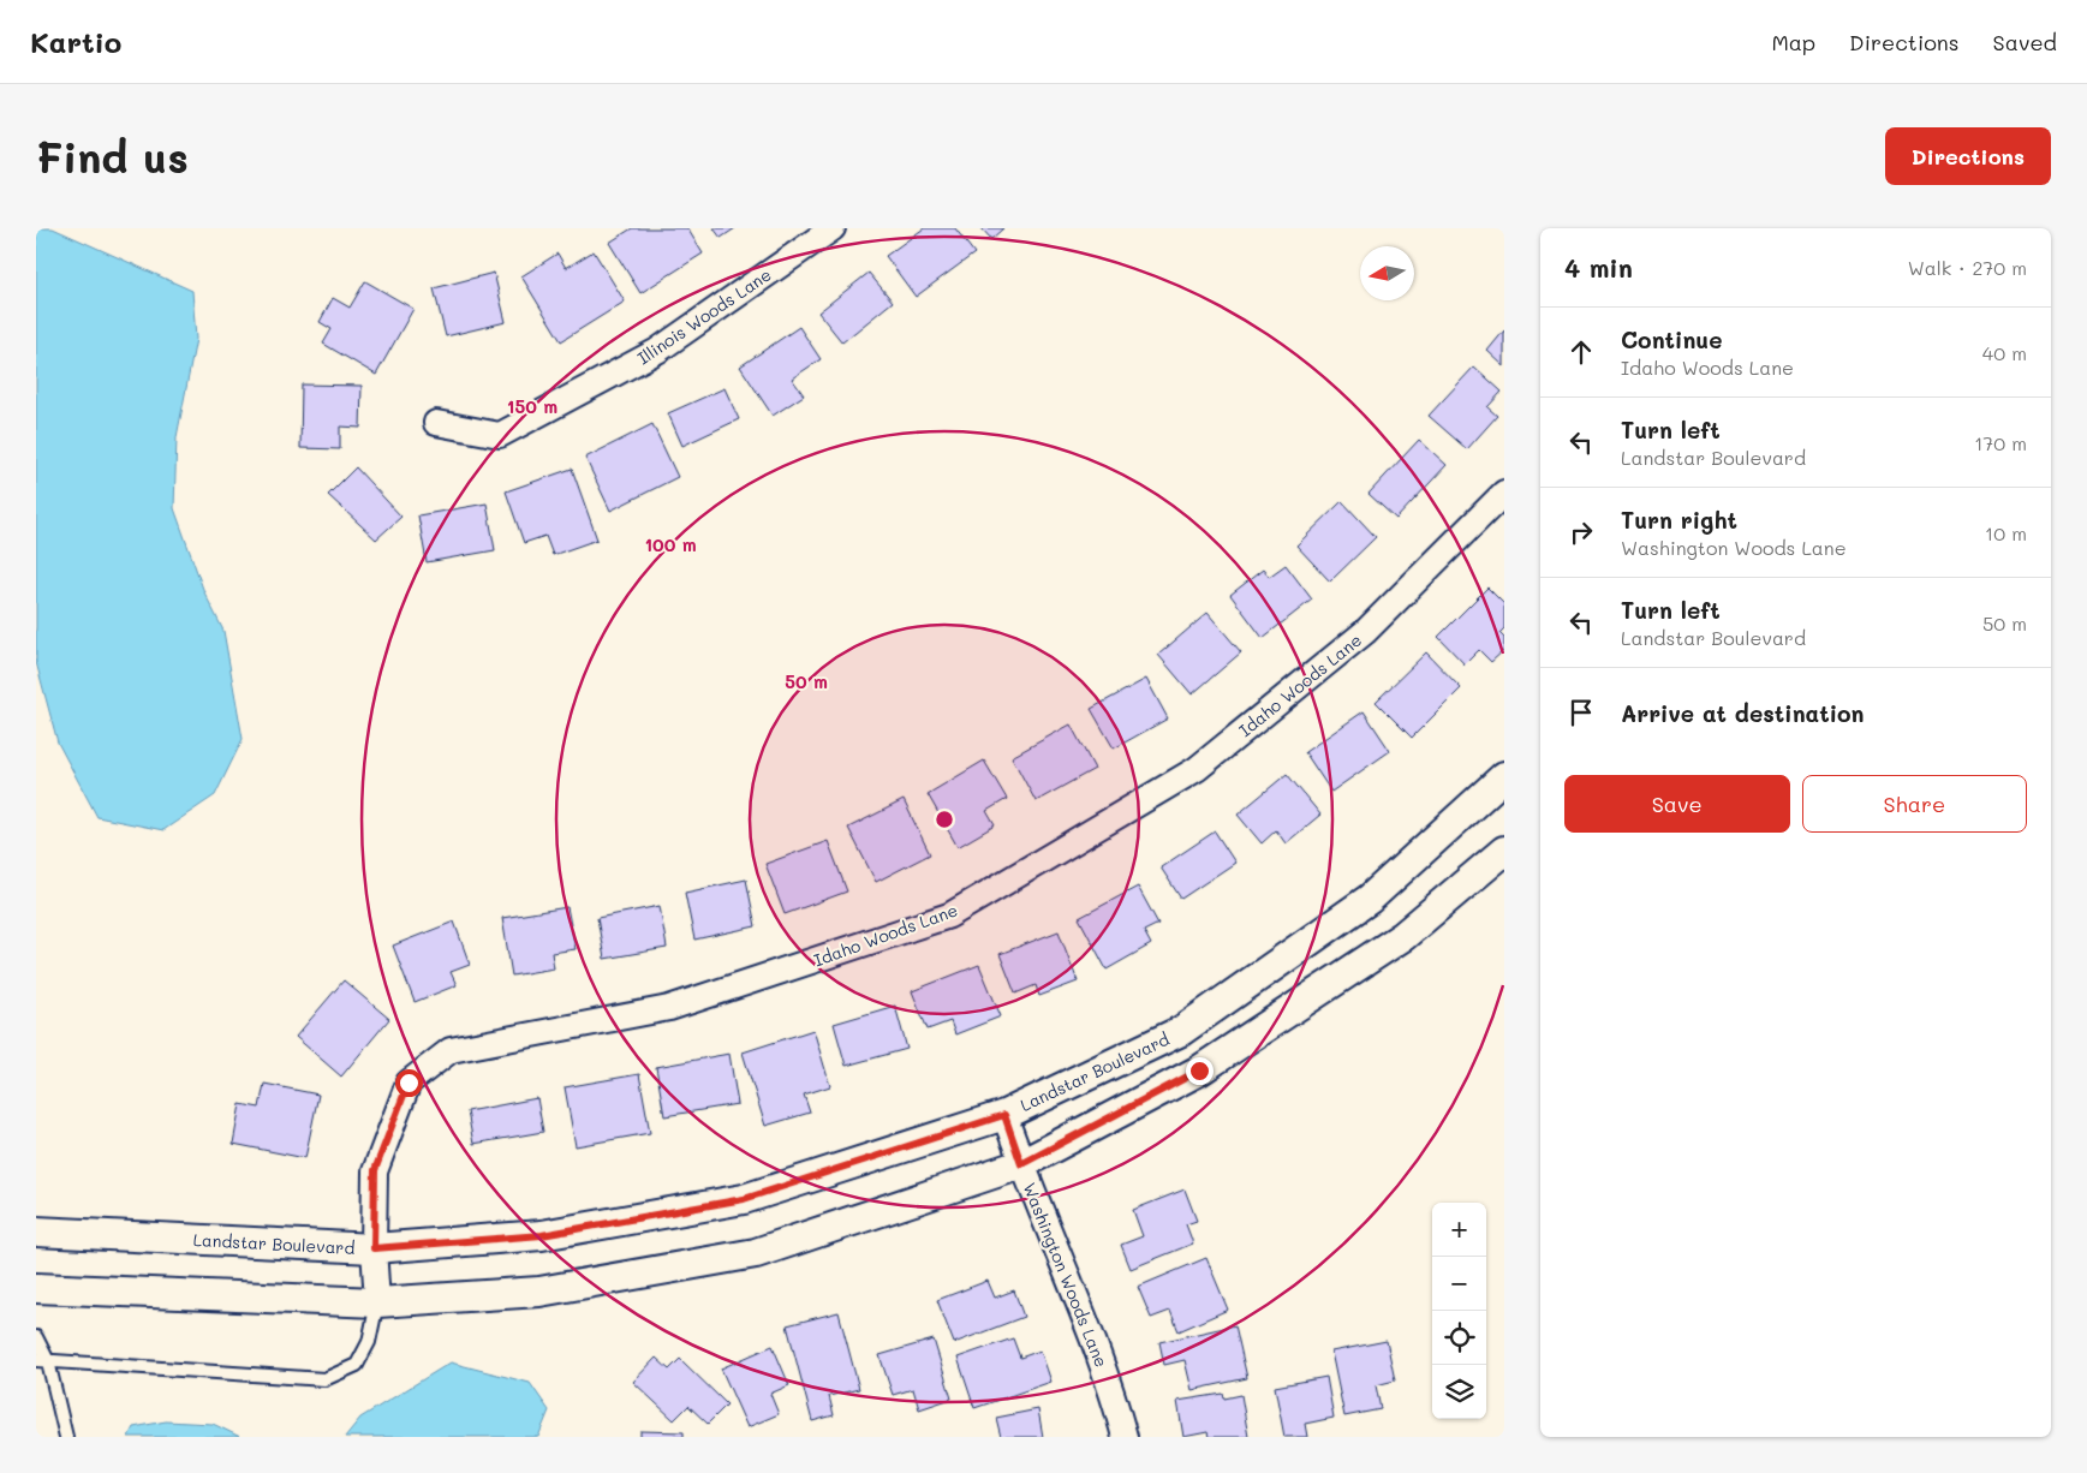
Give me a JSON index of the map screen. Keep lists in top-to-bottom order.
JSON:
{
  "streets": {
    "street": [
      "Illinois Woods Lane",
      "Idaho Woods Lane",
      "Landstar Boulevard",
      "Washington Woods Lane"
    ]
  },
  "crossings": [
    ["Idaho Woods Lane", "Landstar Boulevard"],
    ["Landstar Boulevard", "Washington Woods Lane"]
  ],
  "north": "left",
  "page": {
    "header": "Kartio",
    "nav": ["Map", "Directions", "Saved"],
    "buttons": [
      "Directions",
      ["Save", "Share"]
    ],
    "title": "Find us",
    "heading": ["4 min", "Walk · 270 m"],
    "list": [
      ["Continue", "Idaho Woods Lane", "40 m"],
      ["Turn left", "Landstar Boulevard", "170 m"],
      ["Turn right", "Washington Woods Lane", "10 m"],
      ["Turn left", "Landstar Boulevard", "50 m"],
      "Arrive at destination"
    ],
    "map_buttons": ["+", "−"]
  },
  "rings": ["150 m", "100 m", "50 m"]
}
